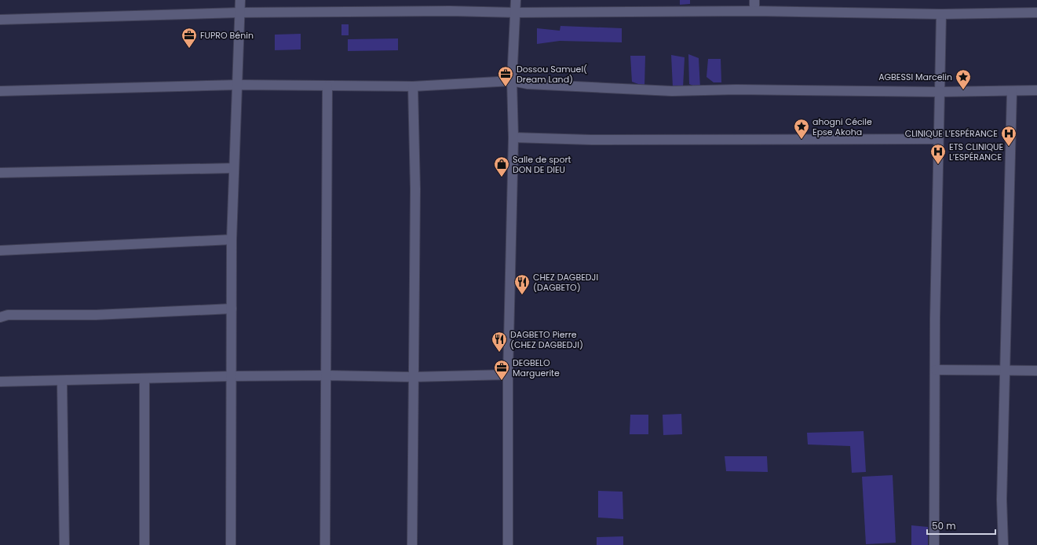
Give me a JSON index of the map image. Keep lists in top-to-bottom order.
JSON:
{
  "places": {
    "office": ["FUPRO Bénin", "Dossou Samuel( Dream Land)", "DEGBELO Marguerite"],
    "place": ["AGBESSI Marcelin", "ahogni Cécile Epse Akoha"],
    "hospital": ["CLINIQUE L’ESPÉRANCE", "ETS CLINIQUE L’ESPÉRANCE"],
    "shop": ["Salle de sport DON DE DIEU"],
    "restaurant": ["CHEZ DAGBEDJI (DAGBETO)", "DAGBETO Pierre (CHEZ DAGBEDJI)"]
  },
  "scale_bar": "50 m"
}
